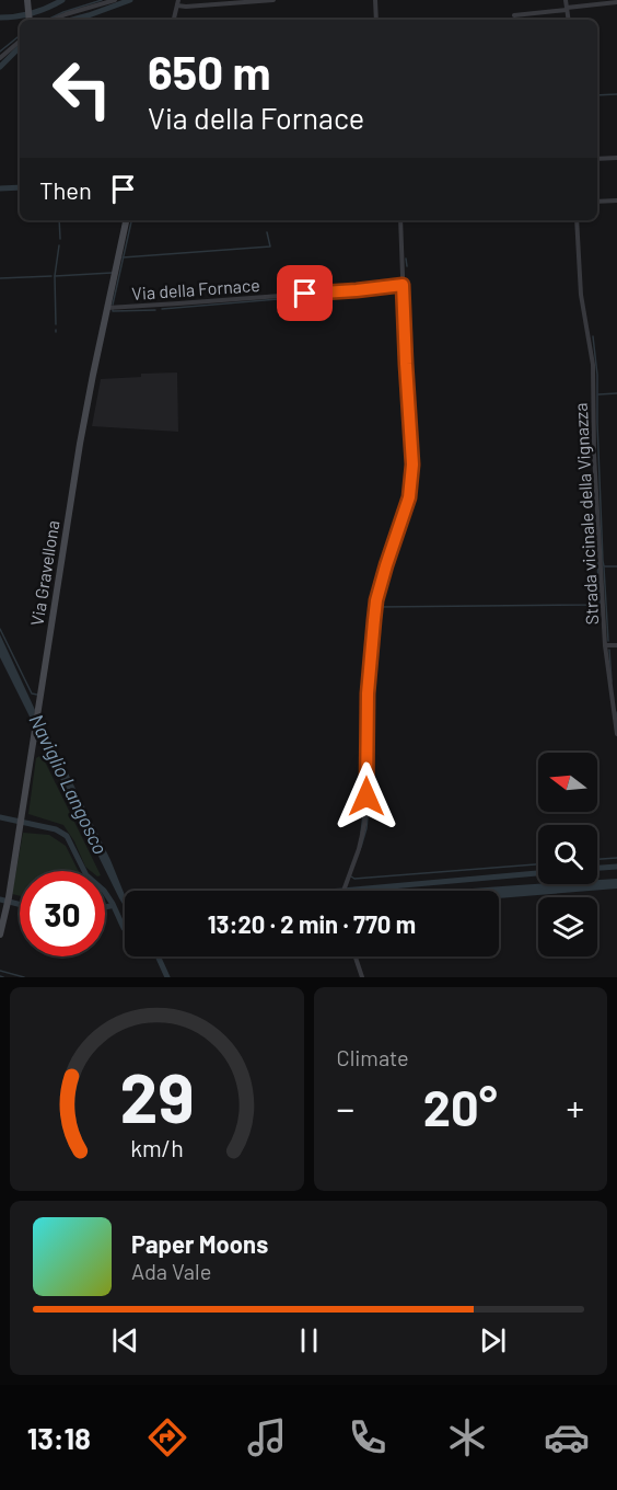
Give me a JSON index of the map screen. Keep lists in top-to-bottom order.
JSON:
{
  "streets": {
    "main road": ["Via Gravellona"],
    "street": ["Via della Fornace", "Strada vicinale della Vignazza"]
  },
  "crossings": [
    ["Via della Fornace", "Via Gravellona"]
  ],
  "water": ["Naviglio Langosco"],
  "north": "left",
  "page": {
    "turn": ["650 m", "Via della Fornace"],
    "then": "Then",
    "limit": "30",
    "trip": "13:20 · 2 min · 770 m",
    "tile": "Climate",
    "heat": ["−", "20°", "+"],
    "song": ["Paper Moons", "Ada Vale"],
    "tabs": "13:18",
    "gauge": ["29", "km/h"]
  }
}
